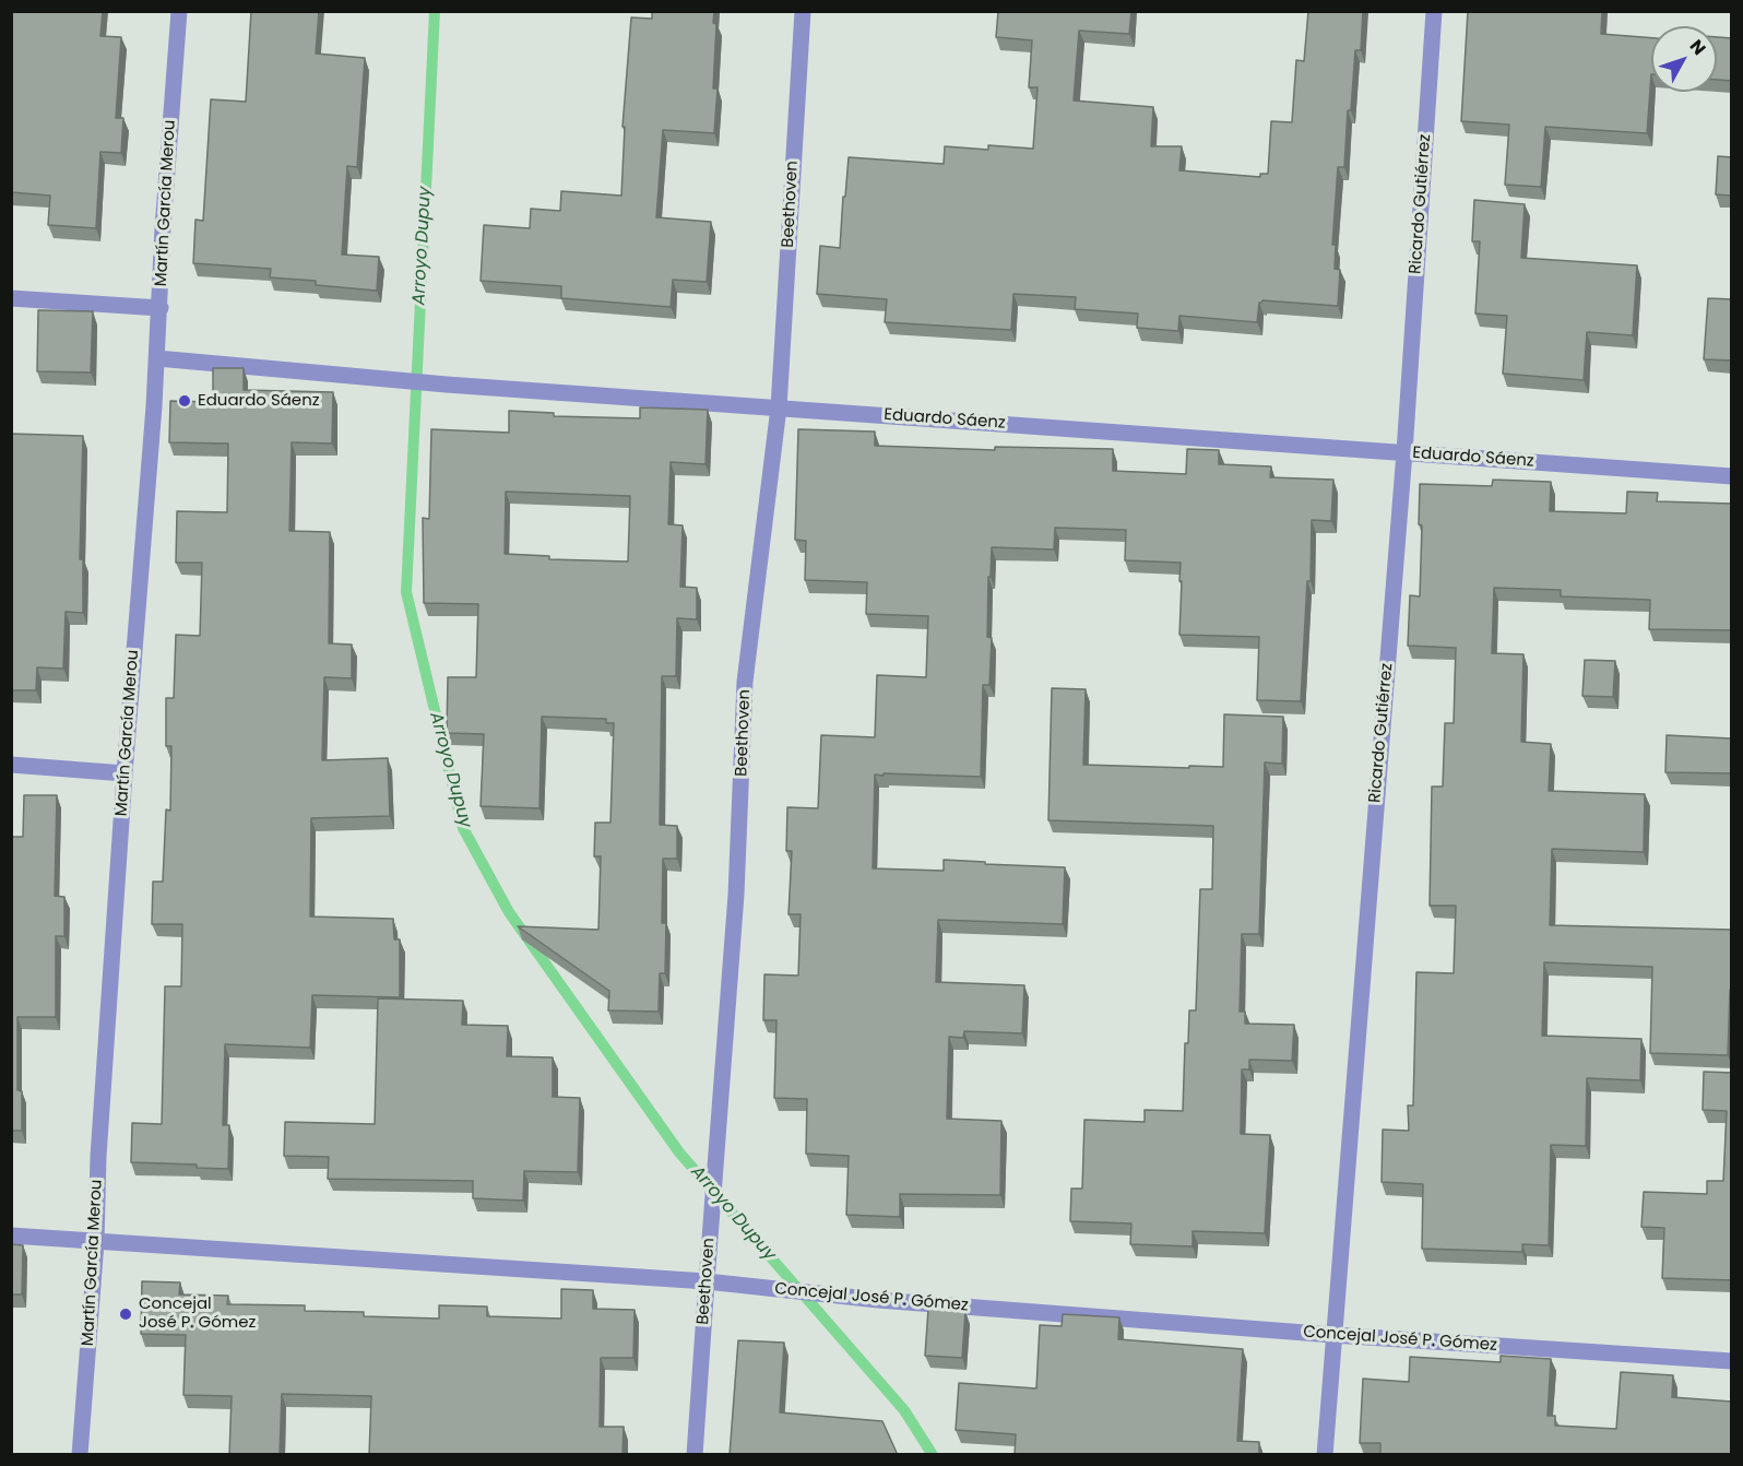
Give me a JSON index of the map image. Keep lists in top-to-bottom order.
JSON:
{
  "streets": {
    "street": [
      "Martín García Merou",
      "Beethoven",
      "Ricardo Gutiérrez",
      "Eduardo Sáenz",
      "Concejal José P. Gómez"
    ]
  },
  "crossings": [
    ["Martín García Merou", "Eduardo Sáenz"],
    ["Martín García Merou", "Concejal José P. Gómez"],
    ["Beethoven", "Eduardo Sáenz"],
    ["Beethoven", "Concejal José P. Gómez"],
    ["Ricardo Gutiérrez", "Eduardo Sáenz"],
    ["Ricardo Gutiérrez", "Concejal José P. Gómez"]
  ],
  "water": ["Arroyo Dupuy"],
  "places": ["Eduardo Sáenz", "Concejal José P. Gómez"],
  "north": "top right"
}
